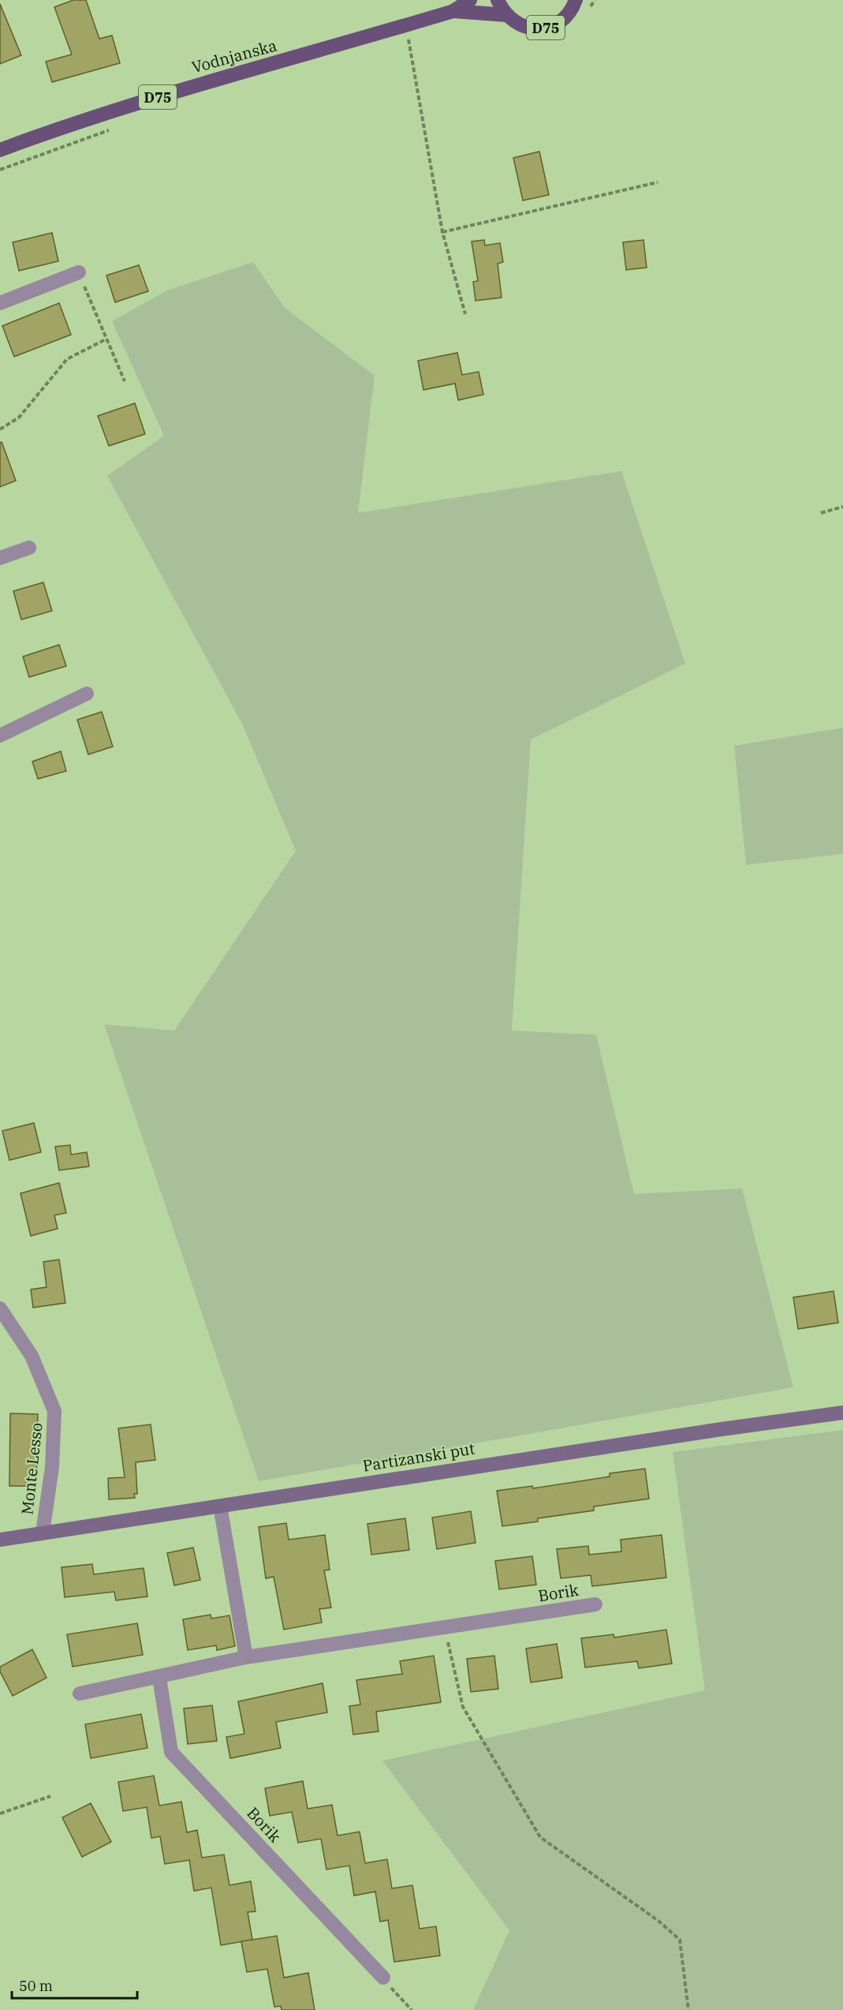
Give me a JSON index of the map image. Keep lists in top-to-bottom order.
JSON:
{
  "streets": {
    "main road": ["D75", "Vodnjanska"],
    "street": ["Partizanski put", "Monte Lesso", "Borik"]
  },
  "crossings": [
    ["D75", "Vodnjanska"],
    ["Partizanski put", "Monte Lesso"]
  ],
  "scale_bar": "50 m"
}
